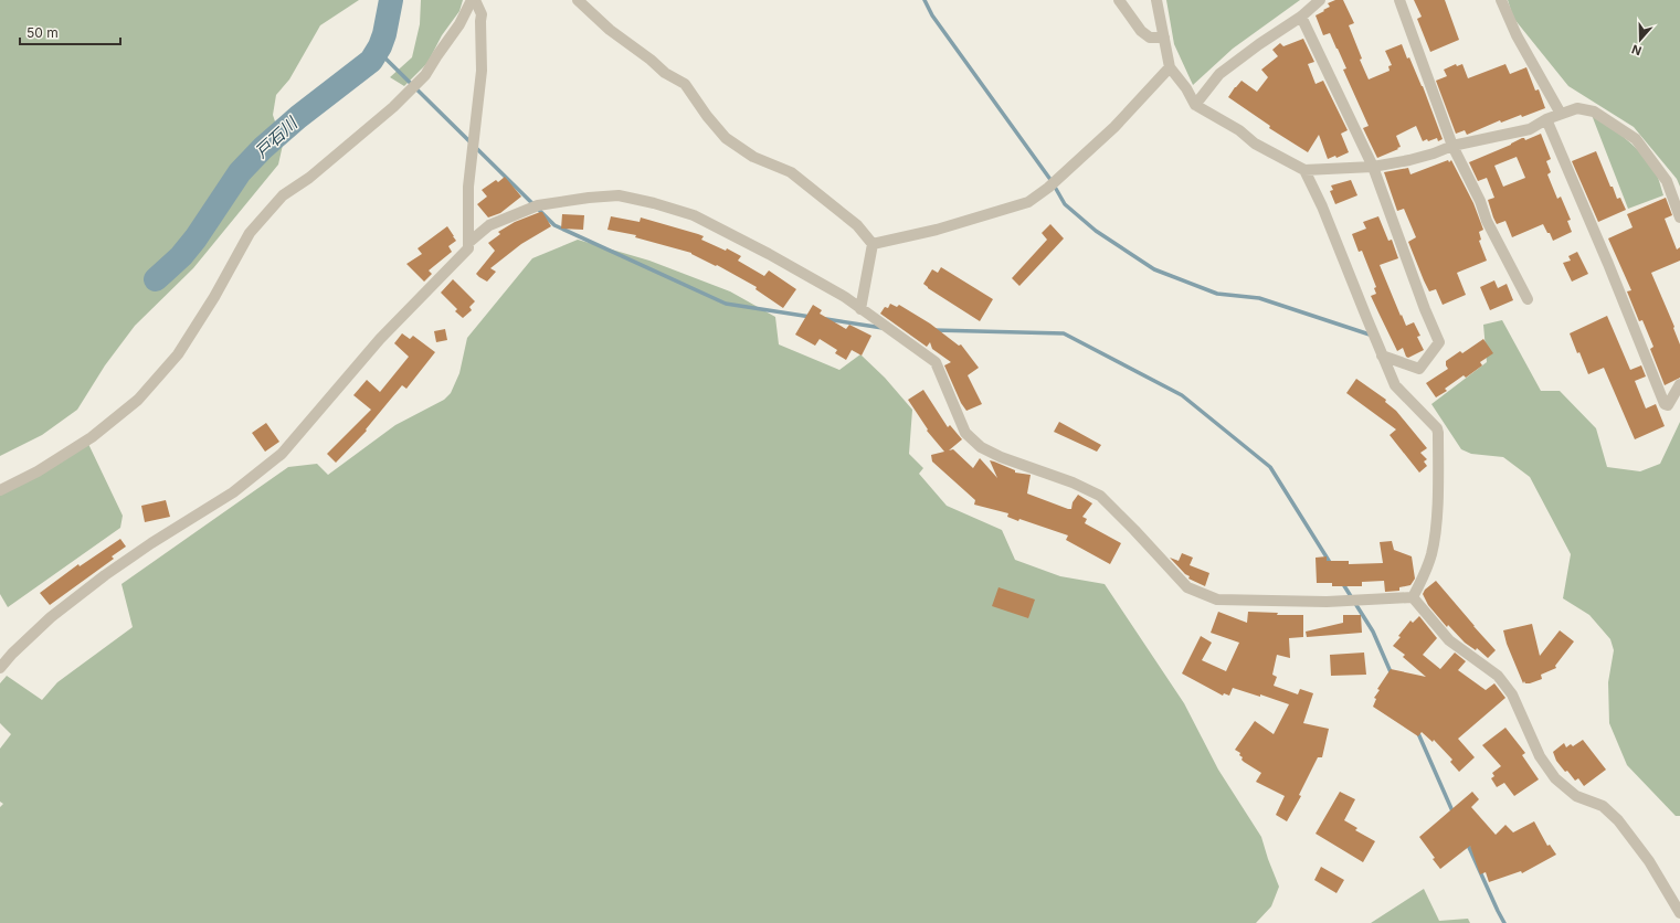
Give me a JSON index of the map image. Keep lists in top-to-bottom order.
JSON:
{
  "water": ["戸石川"],
  "scale_bar": "50 m",
  "north": "bottom"
}
